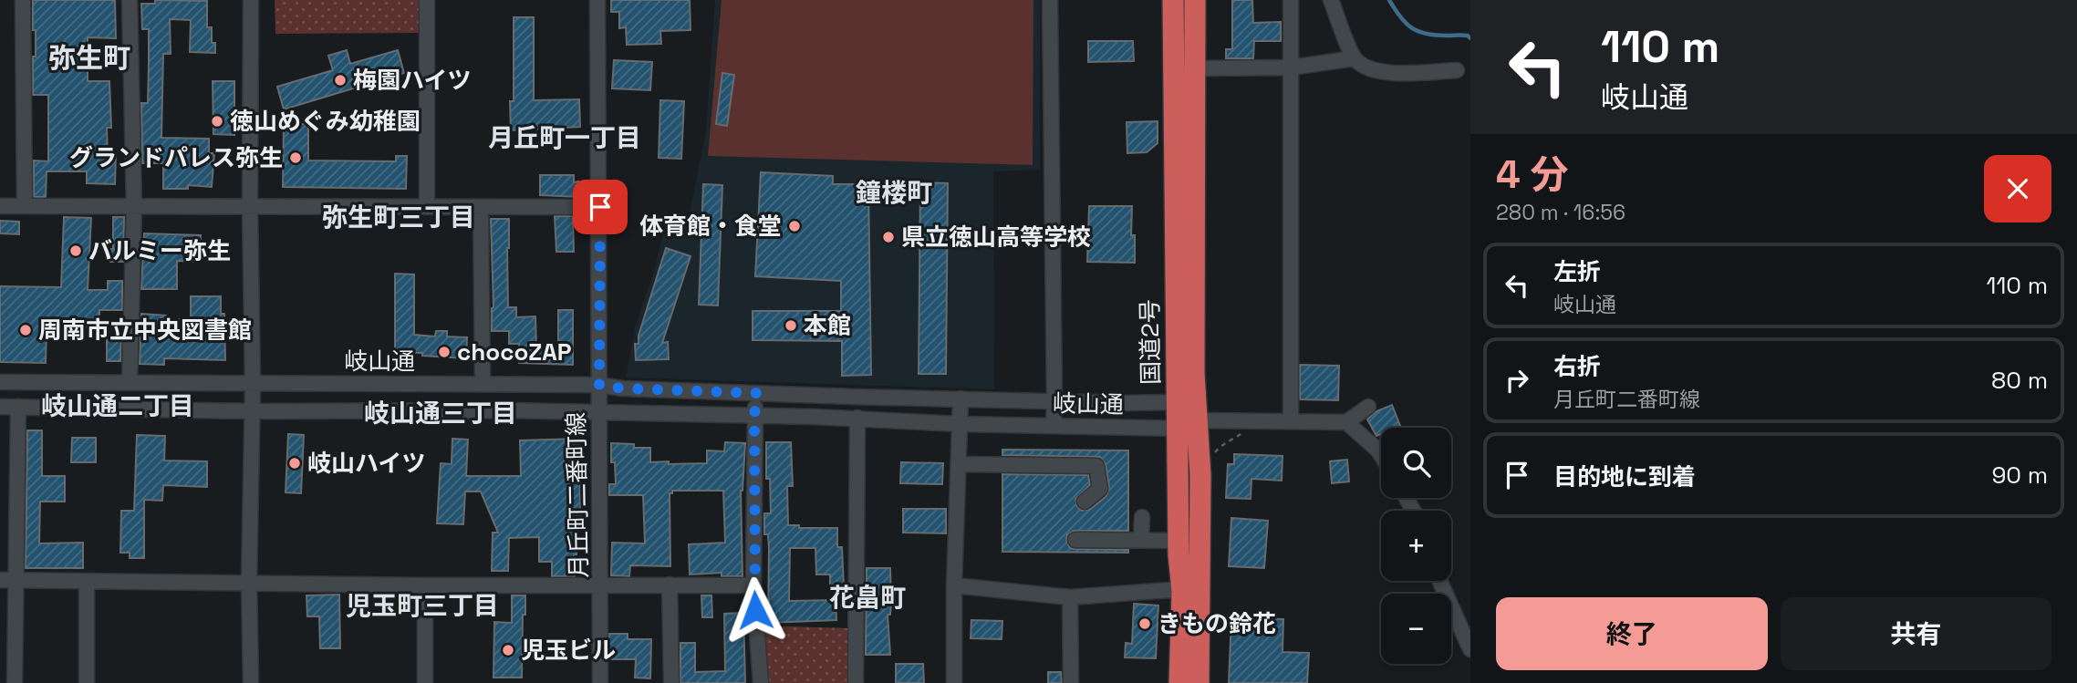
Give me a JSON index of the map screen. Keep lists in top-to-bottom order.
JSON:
{
  "streets": {
    "highway": ["国道2号"],
    "street": ["岐山通", "月丘町二番町線"]
  },
  "crossings": [
    ["国道2号", "岐山通"],
    ["岐山通", "月丘町二番町線"]
  ],
  "districts": [
    "弥生町",
    "月丘町一丁目",
    "鐘楼町",
    "弥生町三丁目",
    "岐山通二丁目",
    "岐山通三丁目",
    "花畠町",
    "児玉町三丁目"
  ],
  "places": [
    "梅園ハイツ",
    "徳山めぐみ幼稚園",
    "グランドパレス弥生",
    "体育館・食堂",
    "県立徳山高等学校",
    "バルミー弥生",
    "本館",
    "周南市立中央図書館",
    "chocoZAP",
    "岐山ハイツ",
    "きもの鈴花",
    "児玉ビル"
  ],
  "page": {
    "turn": ["110 m", "岐山通"],
    "heading": ["4 分", "280 m · 16:56"],
    "list": [
      {
        "name": "左折",
        "note": "岐山通",
        "value": "110 m"
      },
      {
        "name": "右折",
        "note": "月丘町二番町線",
        "value": "80 m"
      },
      {
        "name": "目的地に到着",
        "value": "90 m"
      }
    ],
    "map_buttons": ["+", "−"],
    "buttons": ["終了", "共有"]
  }
}
